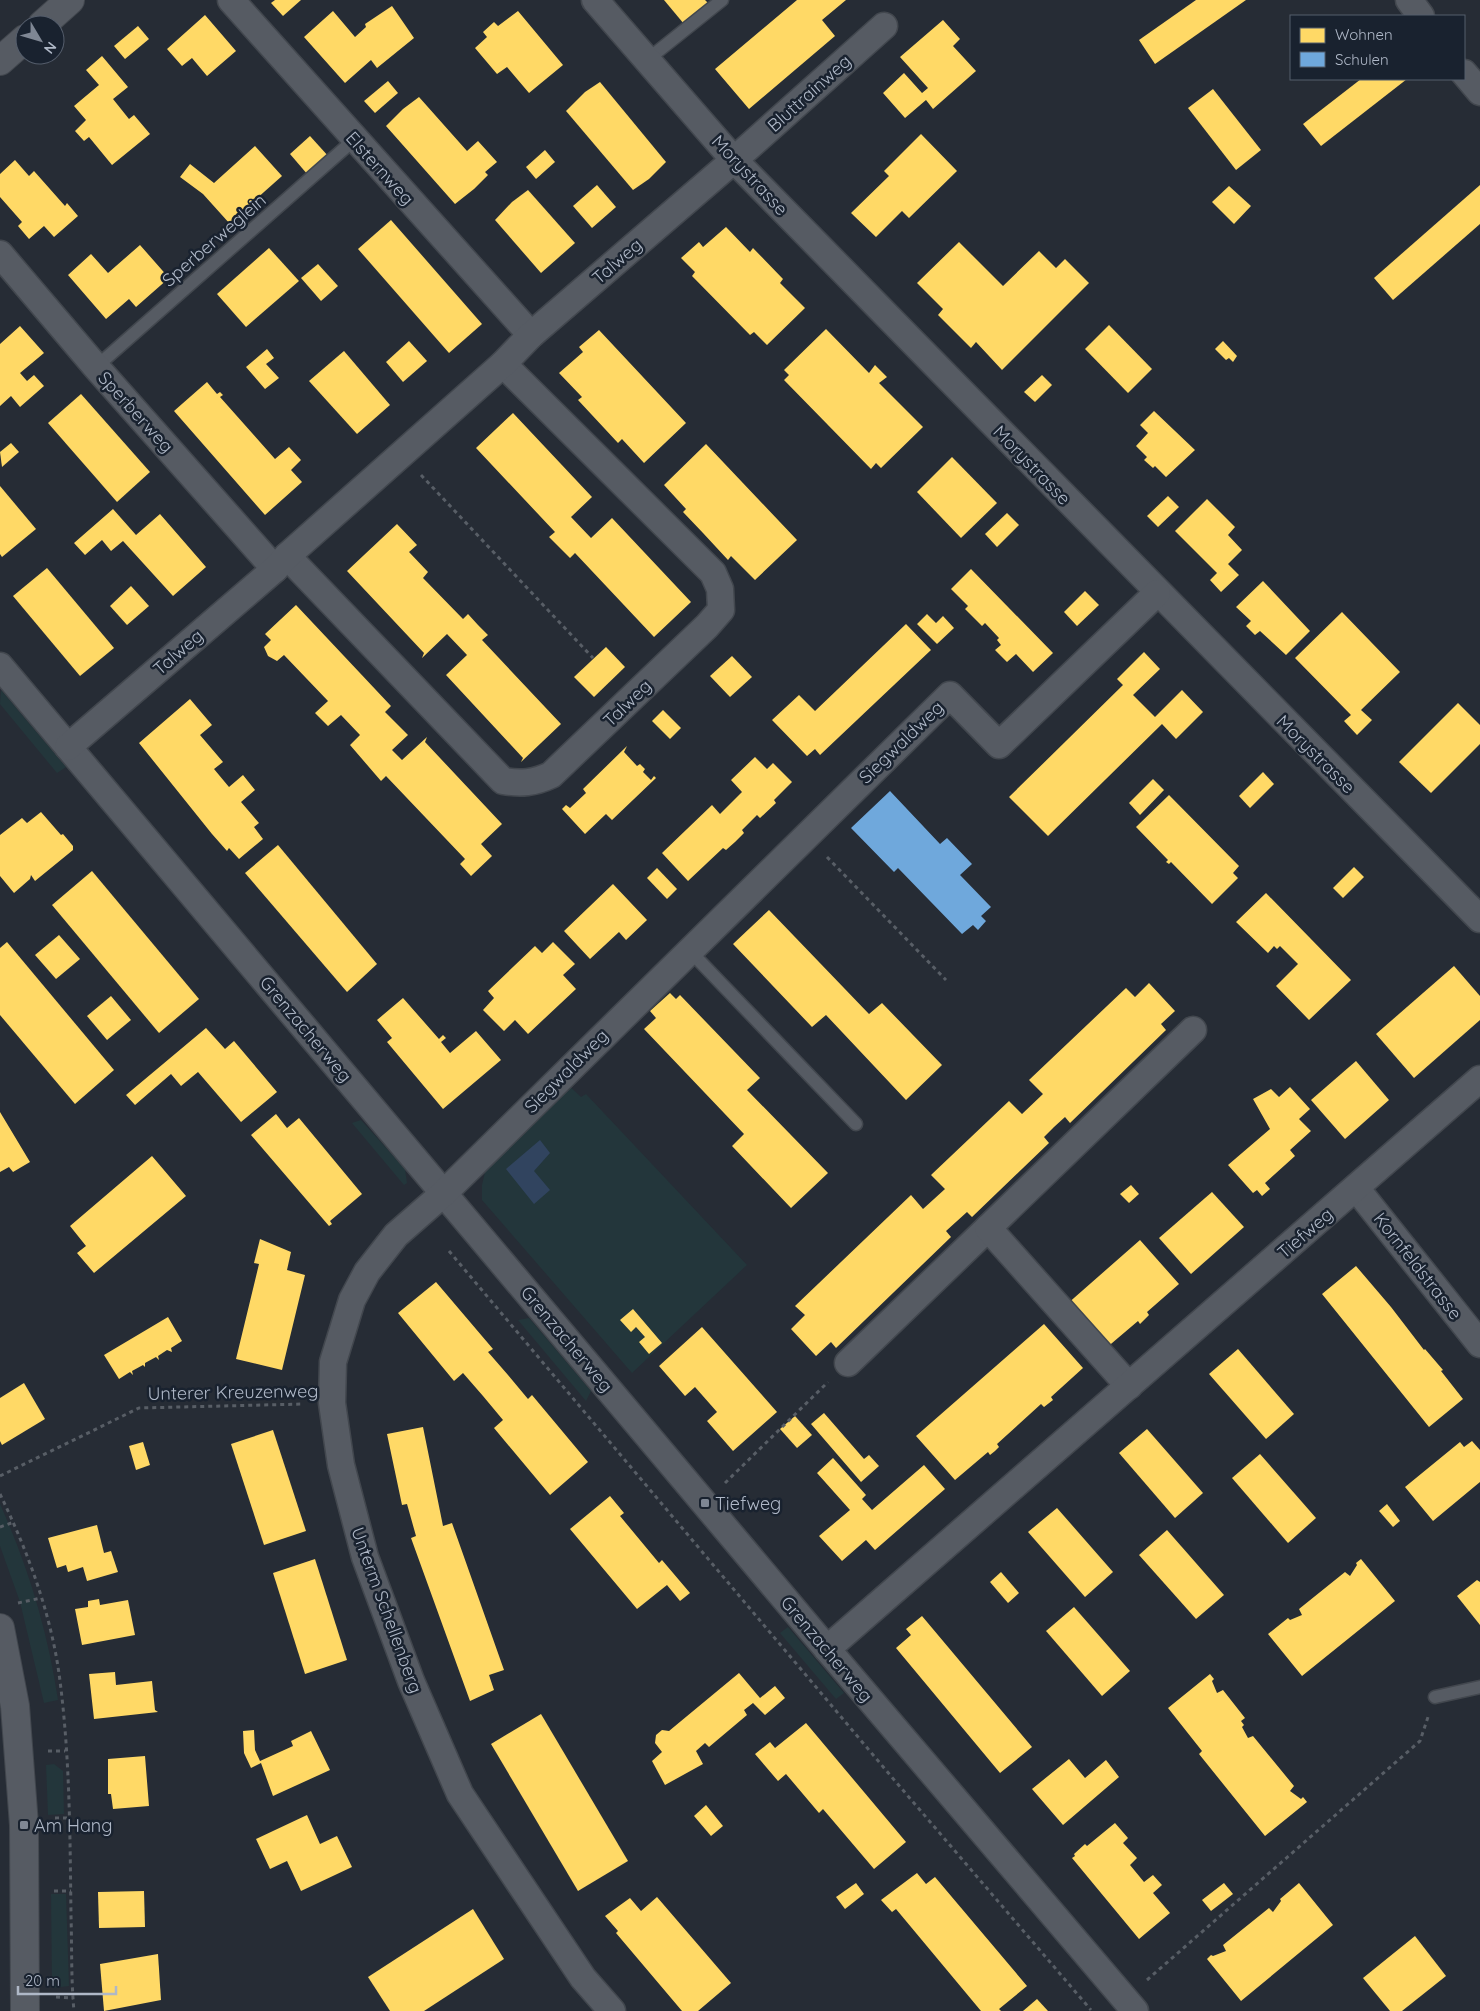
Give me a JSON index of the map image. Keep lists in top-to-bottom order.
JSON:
{
  "streets": {
    "street": [
      "Bluttrainweg",
      "Elsternweg",
      "Morystrasse",
      "Talweg",
      "Sperberweg",
      "Siegwaldweg",
      "Grenzacherweg",
      "Tiefweg",
      "Kornfeldstrasse",
      "Unterm Schellenberg"
    ],
    "lane": ["Sperberweglein"],
    "path": ["Unterer Kreuzenweg"]
  },
  "crossings": [
    ["Bluttrainweg", "Morystrasse"],
    ["Bluttrainweg", "Talweg"],
    ["Elsternweg", "Sperberweglein"],
    ["Elsternweg", "Talweg"],
    ["Morystrasse", "Talweg"],
    ["Morystrasse", "Siegwaldweg"],
    ["Sperberweglein", "Sperberweg"],
    ["Talweg", "Sperberweg"],
    ["Talweg", "Grenzacherweg"],
    ["Siegwaldweg", "Grenzacherweg"],
    ["Siegwaldweg", "Unterm Schellenberg"],
    ["Grenzacherweg", "Tiefweg"],
    ["Grenzacherweg", "Unterm Schellenberg"],
    ["Tiefweg", "Kornfeldstrasse"],
    ["Unterer Kreuzenweg", "Unterm Schellenberg"]
  ],
  "places": {
    "transit": ["Tiefweg", "Am Hang"]
  },
  "legend": ["Wohnen", "Schulen"],
  "scale_bar": "20 m",
  "north": "bottom right"
}
